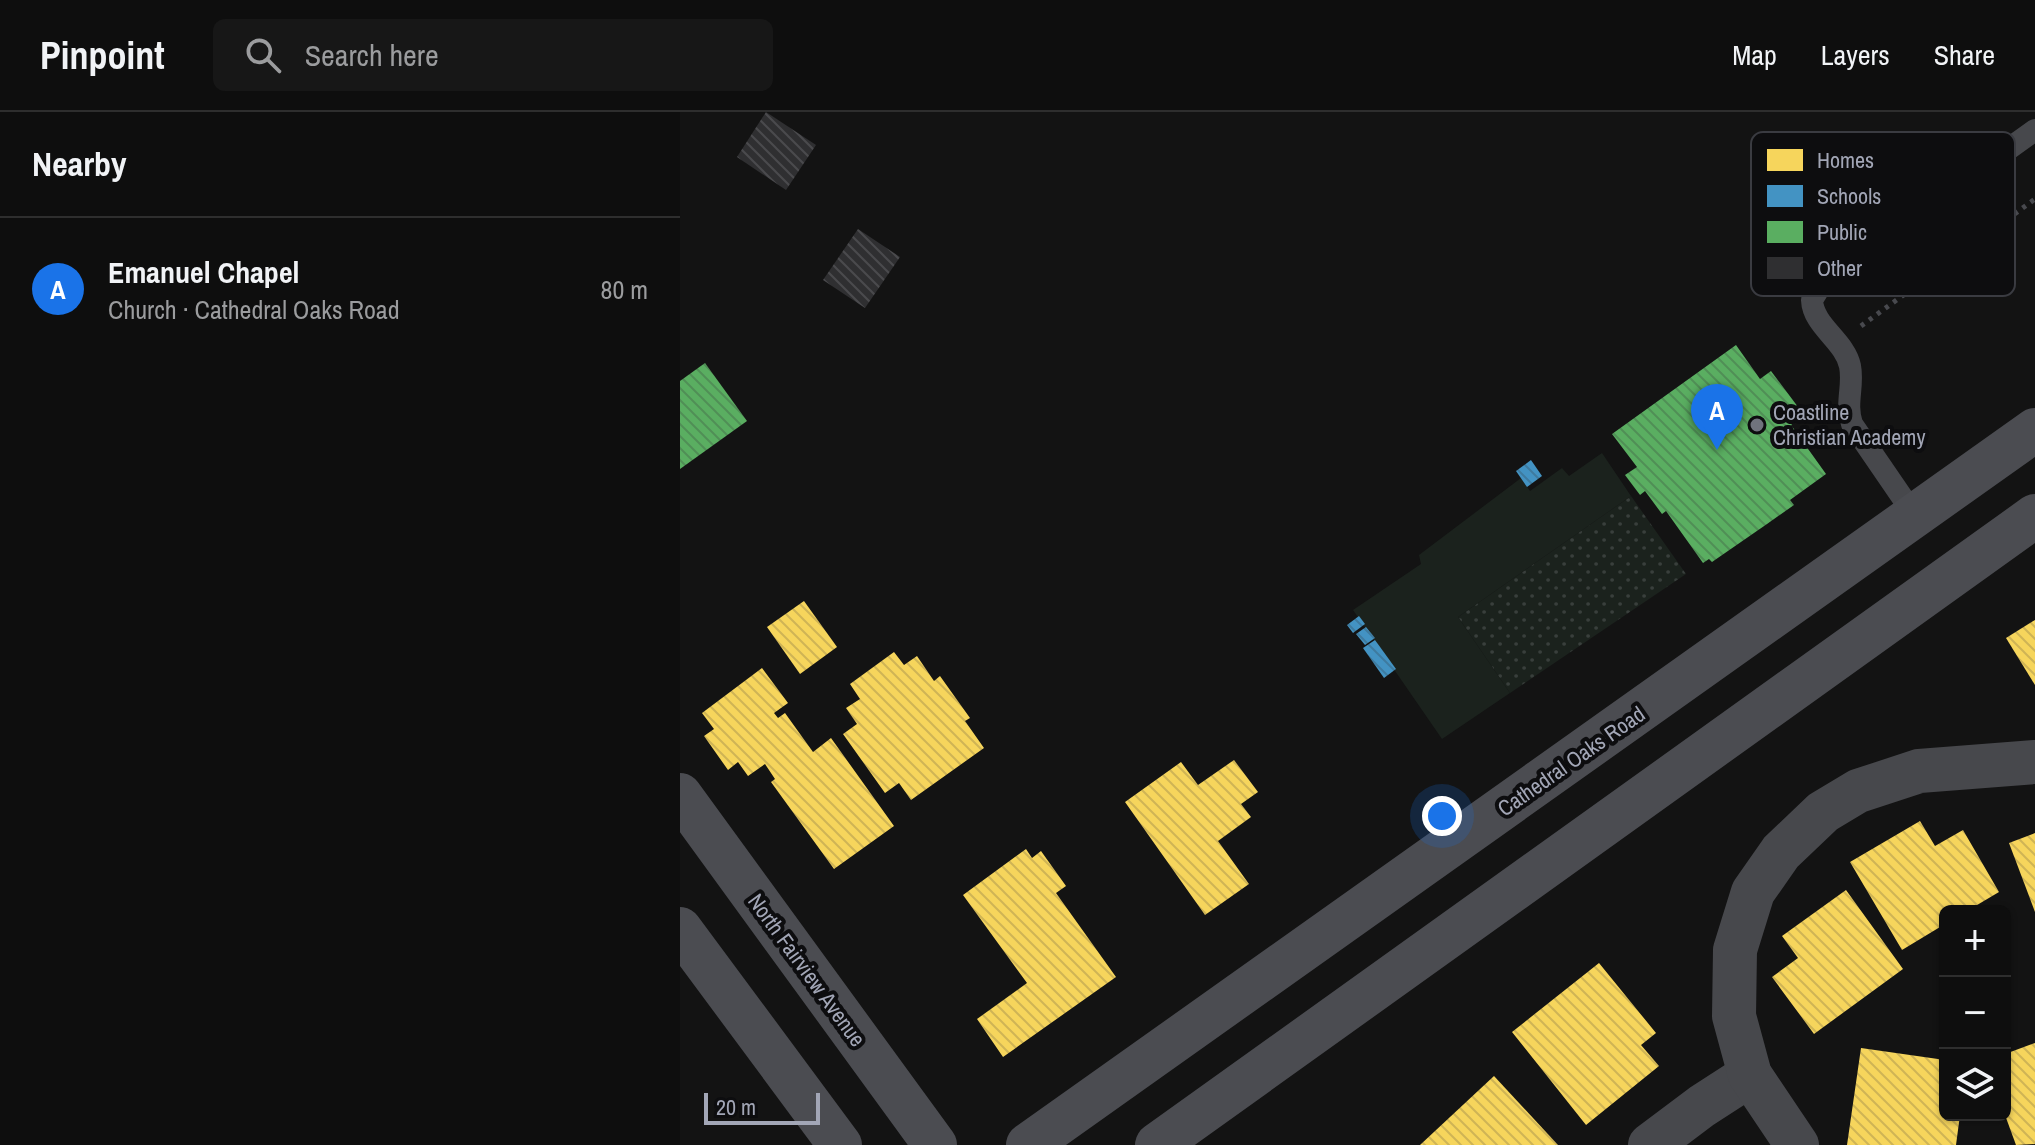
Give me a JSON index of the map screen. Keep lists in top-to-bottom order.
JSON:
{
  "streets": {
    "main road": ["Cathedral Oaks Road", "North Fairview Avenue"]
  },
  "places": ["Coastline Christian Academy"],
  "legend": [
    "Homes",
    "Schools",
    "Public",
    "Other"
  ],
  "scale_bar": "20 m",
  "page": {
    "header": "Pinpoint",
    "search": "Search here",
    "nav": ["Map", "Layers", "Share"],
    "heading": "Nearby",
    "list": [
      {
        "mark": "A",
        "name": "Emanuel Chapel",
        "note": "Church · Cathedral Oaks Road",
        "value": "80 m"
      }
    ],
    "pins": "A",
    "map_buttons": ["+", "−"],
    "scale": "20 m"
  }
}
